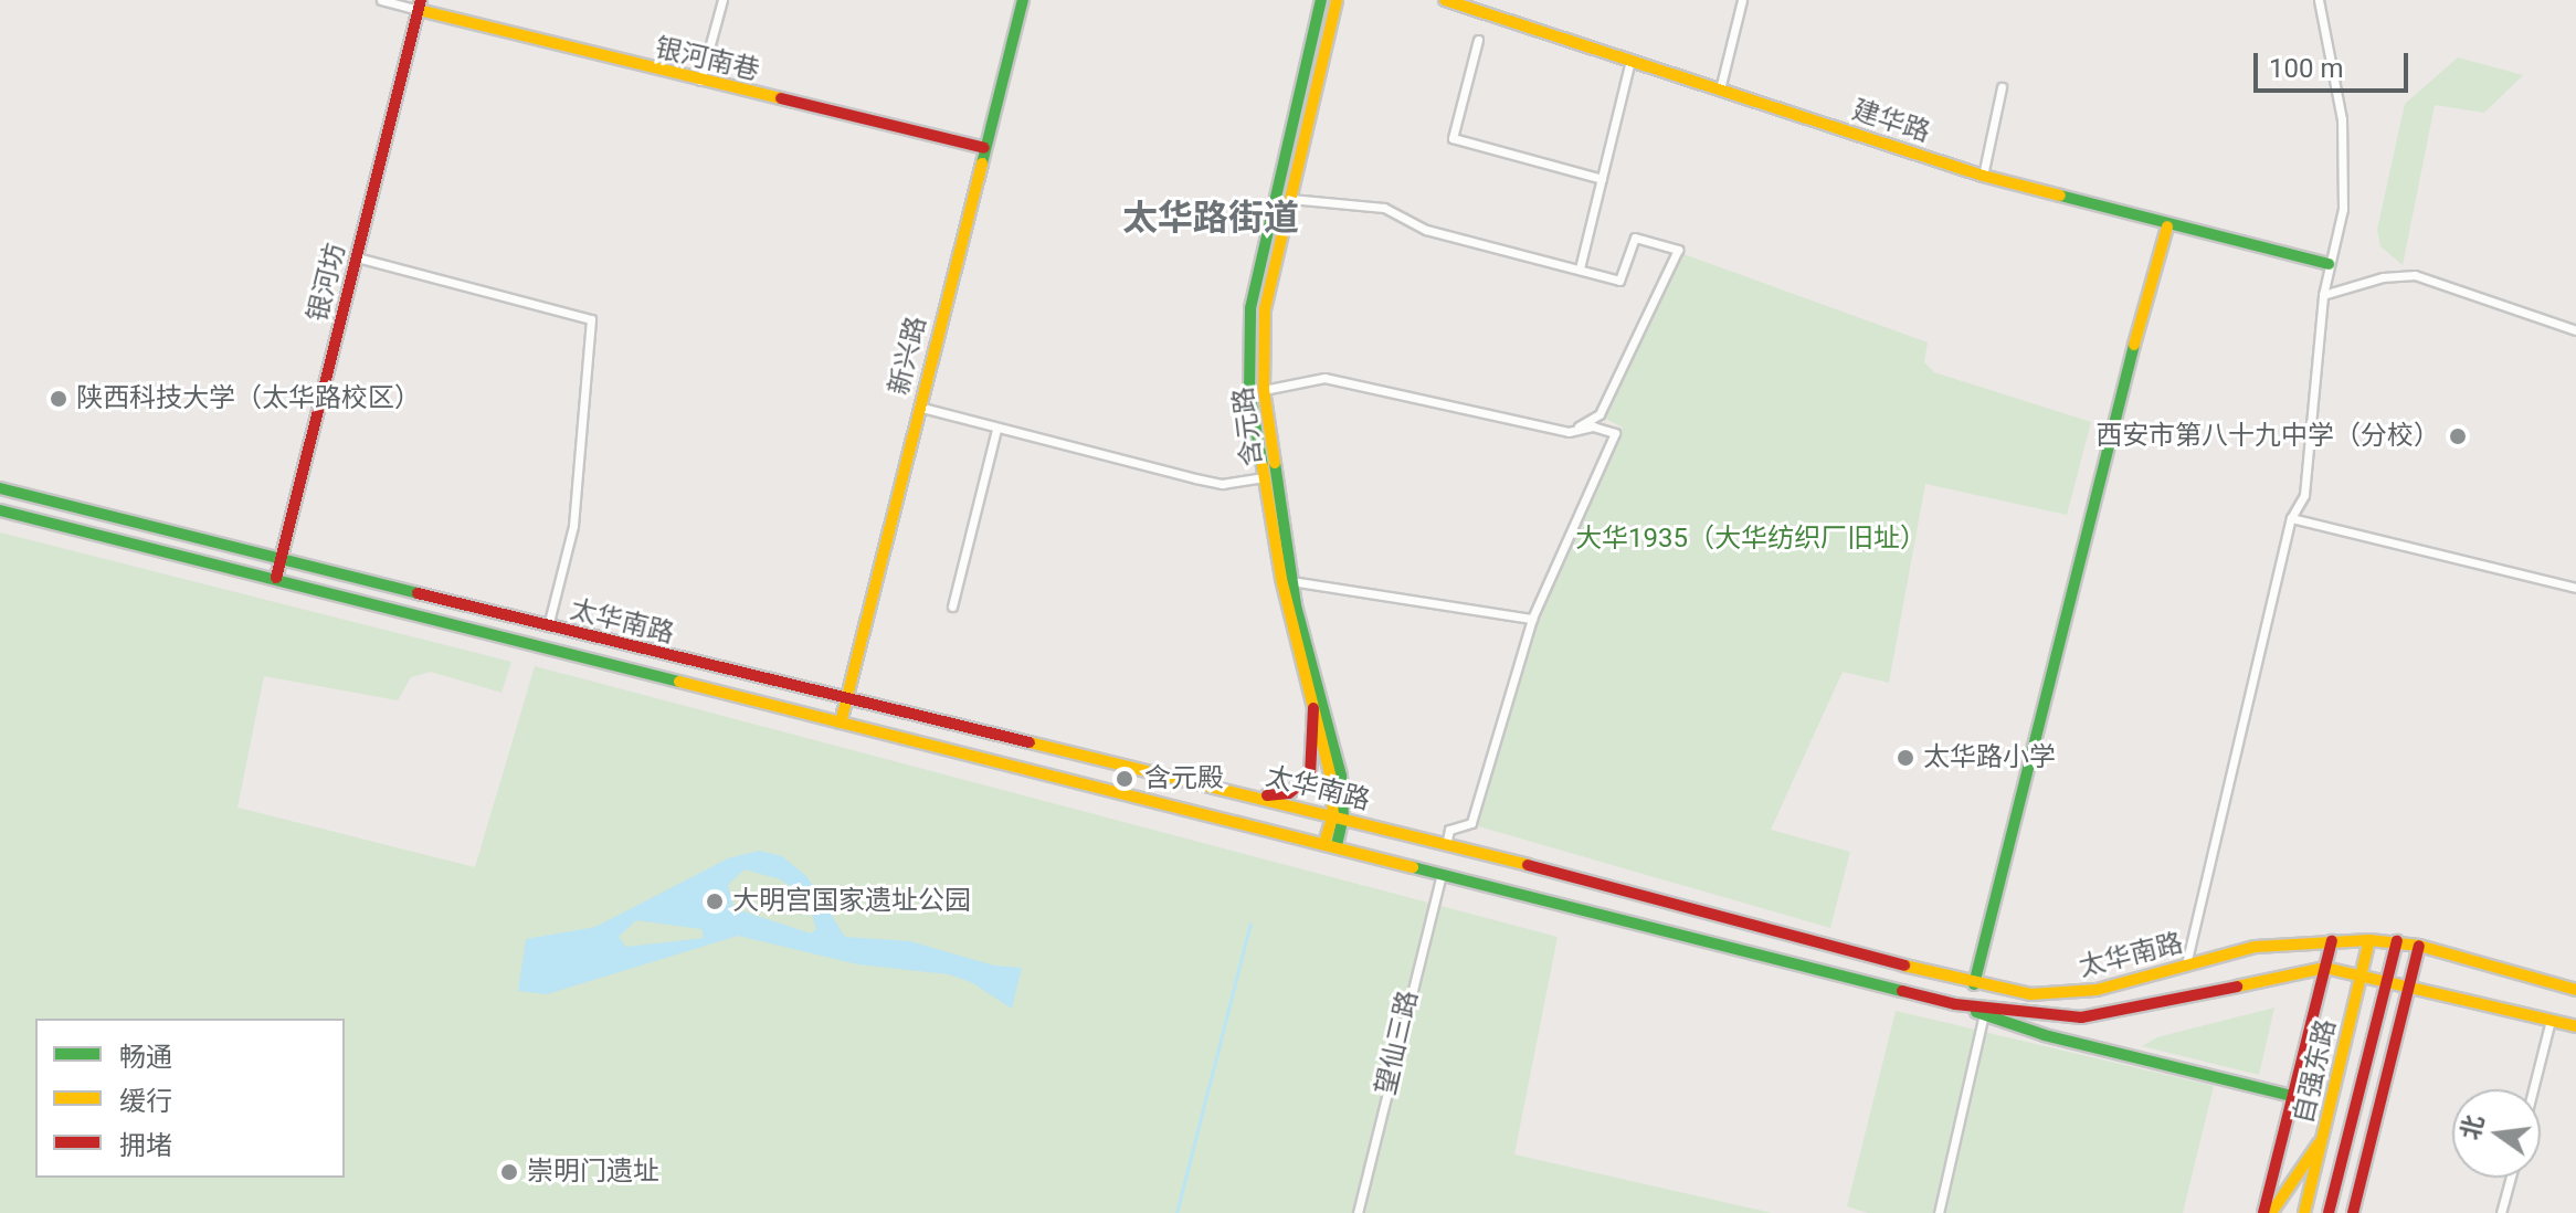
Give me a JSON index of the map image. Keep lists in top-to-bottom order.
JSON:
{
  "streets": {
    "main road": [
      "银河南巷",
      "建华路",
      "银河坊",
      "新兴路",
      "含元路",
      "太华南路",
      "自强东路"
    ],
    "street": ["望仙三路"]
  },
  "crossings": [
    ["银河南巷", "银河坊"],
    ["银河南巷", "新兴路"],
    ["银河坊", "太华南路"],
    ["新兴路", "太华南路"],
    ["含元路", "太华南路"],
    ["太华南路", "望仙三路"],
    ["太华南路", "自强东路"]
  ],
  "districts": ["太华路街道"],
  "parks": ["大华1935（大华纺织厂旧址）"],
  "places": [
    "陕西科技大学（太华路校区）",
    "西安市第八十九中学（分校）",
    "太华路小学",
    "含元殿",
    "大明宫国家遗址公园",
    "崇明门遗址"
  ],
  "legend": ["畅通", "缓行", "拥堵"],
  "scale_bar": "100 m",
  "north": "left"
}
